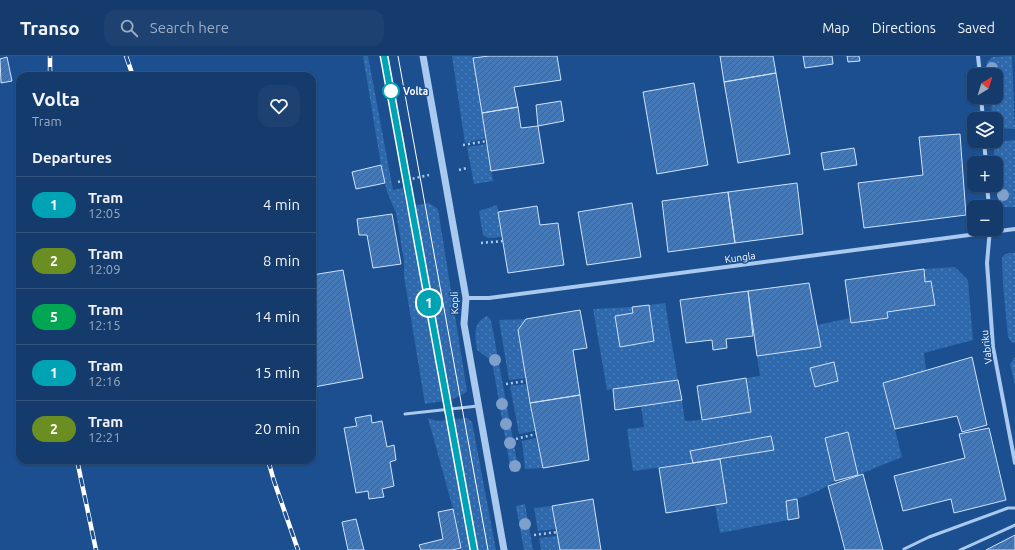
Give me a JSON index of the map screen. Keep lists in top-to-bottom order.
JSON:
{
  "streets": {
    "street": ["Kungla", "Kopli", "Vabriku"]
  },
  "crossings": [
    ["Kungla", "Kopli"]
  ],
  "places": ["Volta"],
  "lines": ["tram line 1"],
  "north": "top right",
  "page": {
    "header": "Transo",
    "search": "Search here",
    "nav": ["Map", "Directions", "Saved"],
    "on_map": "1",
    "map_buttons": ["+", "−"],
    "heading": [
      ["Volta", "Tram"],
      "Departures"
    ],
    "list": [
      {
        "mark": "1",
        "name": "Tram",
        "note": "12:05",
        "value": "4 min"
      },
      {
        "mark": "2",
        "name": "Tram",
        "note": "12:09",
        "value": "8 min"
      },
      {
        "mark": "5",
        "name": "Tram",
        "note": "12:15",
        "value": "14 min"
      },
      {
        "mark": "1",
        "name": "Tram",
        "note": "12:16",
        "value": "15 min"
      },
      {
        "mark": "2",
        "name": "Tram",
        "note": "12:21",
        "value": "20 min"
      }
    ]
  }
}
